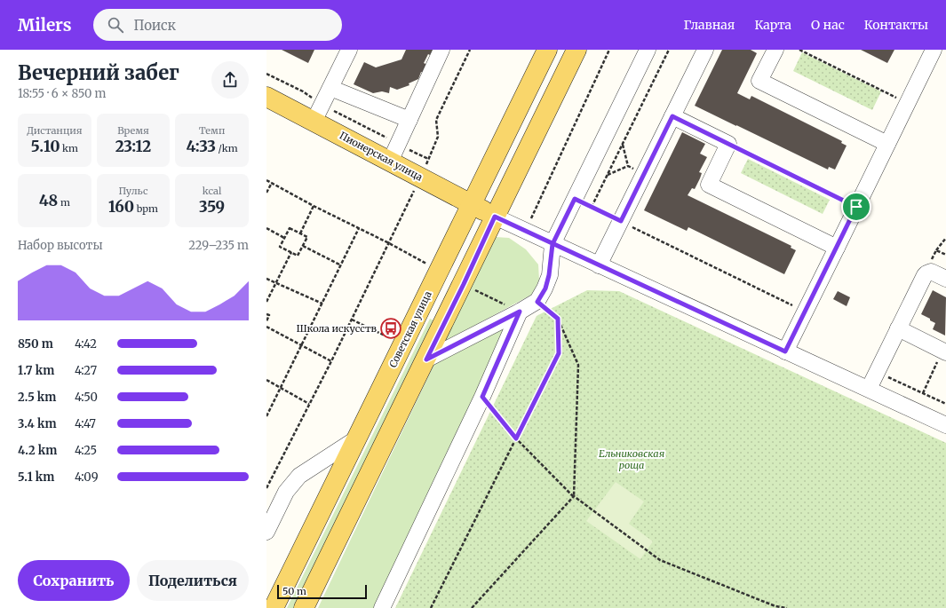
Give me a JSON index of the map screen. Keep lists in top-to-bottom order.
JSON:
{
  "streets": {
    "main road": ["Пионерская улица", "Советская улица"]
  },
  "crossings": [
    ["Пионерская улица", "Советская улица"]
  ],
  "parks": ["Ельниковская роща"],
  "places": {
    "bus stop": ["Школа искусств"]
  },
  "scale_bar": "50 m",
  "page": {
    "header": "Milers",
    "search": "Поиск",
    "nav": [
      "Главная",
      "Карта",
      "О нас",
      "Контакты"
    ],
    "heading": ["Вечерний забег", "18:55 · 6 × 850 m"],
    "stats": [
      ["Дистанция", "5.10 km"],
      ["Время", "23:12"],
      ["Темп", "4:33 /km"],
      ["48 m"],
      ["Пульс", "160 bpm"],
      ["kcal", "359"]
    ],
    "chart": ["Набор высоты", "229–235 m"],
    "list": [
      {
        "name": "850 m",
        "note": "4:42"
      },
      {
        "name": "1.7 km",
        "note": "4:27"
      },
      {
        "name": "2.5 km",
        "note": "4:50"
      },
      {
        "name": "3.4 km",
        "note": "4:47"
      },
      {
        "name": "4.2 km",
        "note": "4:25"
      },
      {
        "name": "5.1 km",
        "note": "4:09"
      }
    ],
    "buttons": ["Сохранить", "Поделиться"],
    "scale": "50 m"
  }
}
